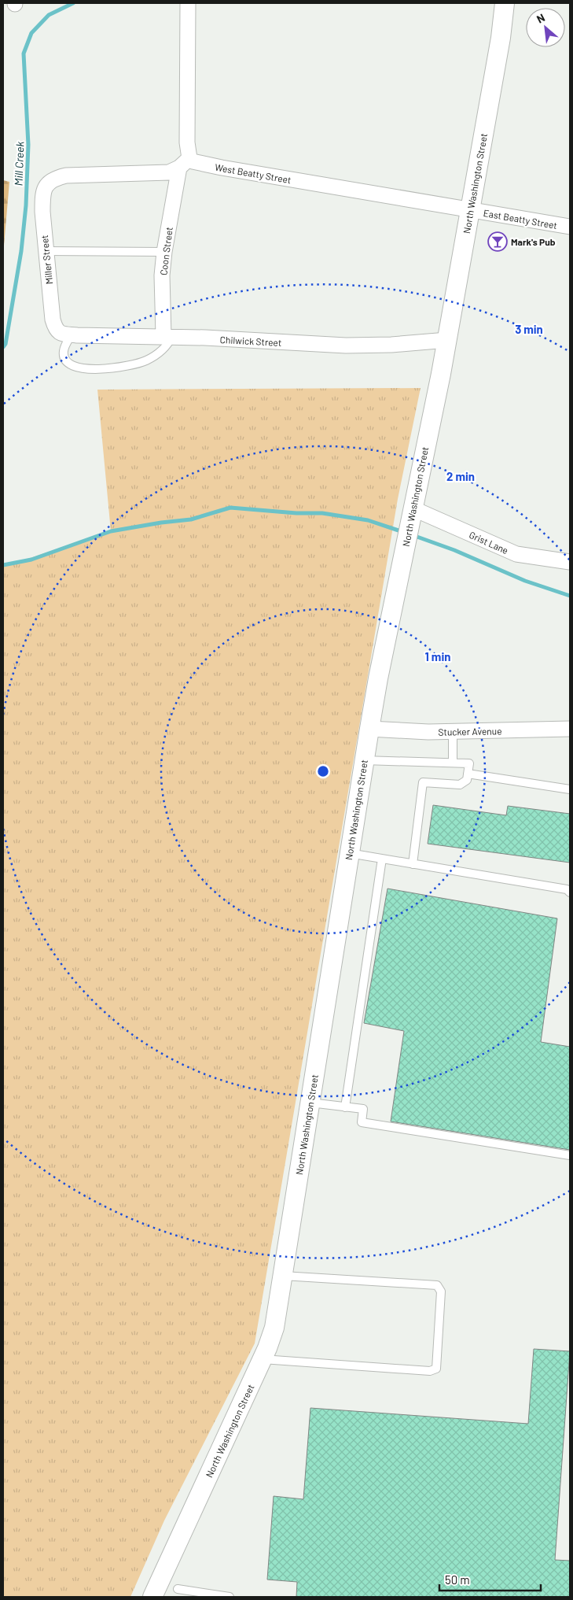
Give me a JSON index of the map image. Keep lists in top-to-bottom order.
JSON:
{
  "streets": {
    "street": [
      "West Beatty Street",
      "North Washington Street",
      "East Beatty Street",
      "Coon Street",
      "Miller Street",
      "Chilwick Street",
      "Grist Lane",
      "Stucker Avenue"
    ]
  },
  "crossings": [
    ["West Beatty Street", "North Washington Street"],
    ["West Beatty Street", "East Beatty Street"],
    ["West Beatty Street", "Coon Street"],
    ["West Beatty Street", "Miller Street"],
    ["North Washington Street", "East Beatty Street"],
    ["North Washington Street", "Chilwick Street"],
    ["North Washington Street", "Grist Lane"],
    ["North Washington Street", "Stucker Avenue"],
    ["Coon Street", "Miller Street"],
    ["Coon Street", "Chilwick Street"],
    ["Miller Street", "Chilwick Street"]
  ],
  "water": ["Mill Creek"],
  "places": {
    "bar": ["Mark's Pub"]
  },
  "scale_bar": "50 m",
  "north": "top left",
  "rings": ["3 min", "2 min", "1 min"]
}
